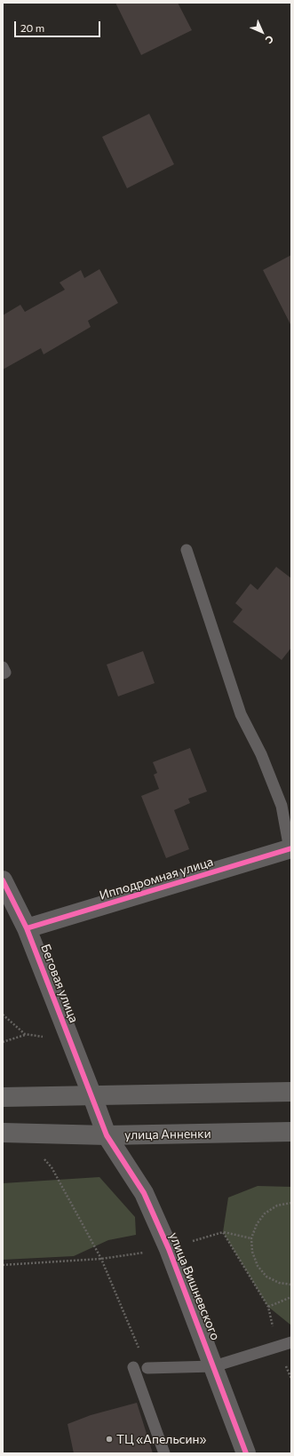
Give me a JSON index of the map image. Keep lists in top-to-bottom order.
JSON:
{
  "streets": {
    "main road": ["улица Анненки"],
    "street": ["Ипподромная улица", "Беговая улица", "улица Вишневского"]
  },
  "crossings": [
    ["Ипподромная улица", "Беговая улица"],
    ["Беговая улица", "улица Анненки"],
    ["Беговая улица", "улица Вишневского"],
    ["улица Анненки", "улица Вишневского"]
  ],
  "places": ["ТЦ «Апельсин»"],
  "scale_bar": "20 m",
  "north": "bottom right"
}
